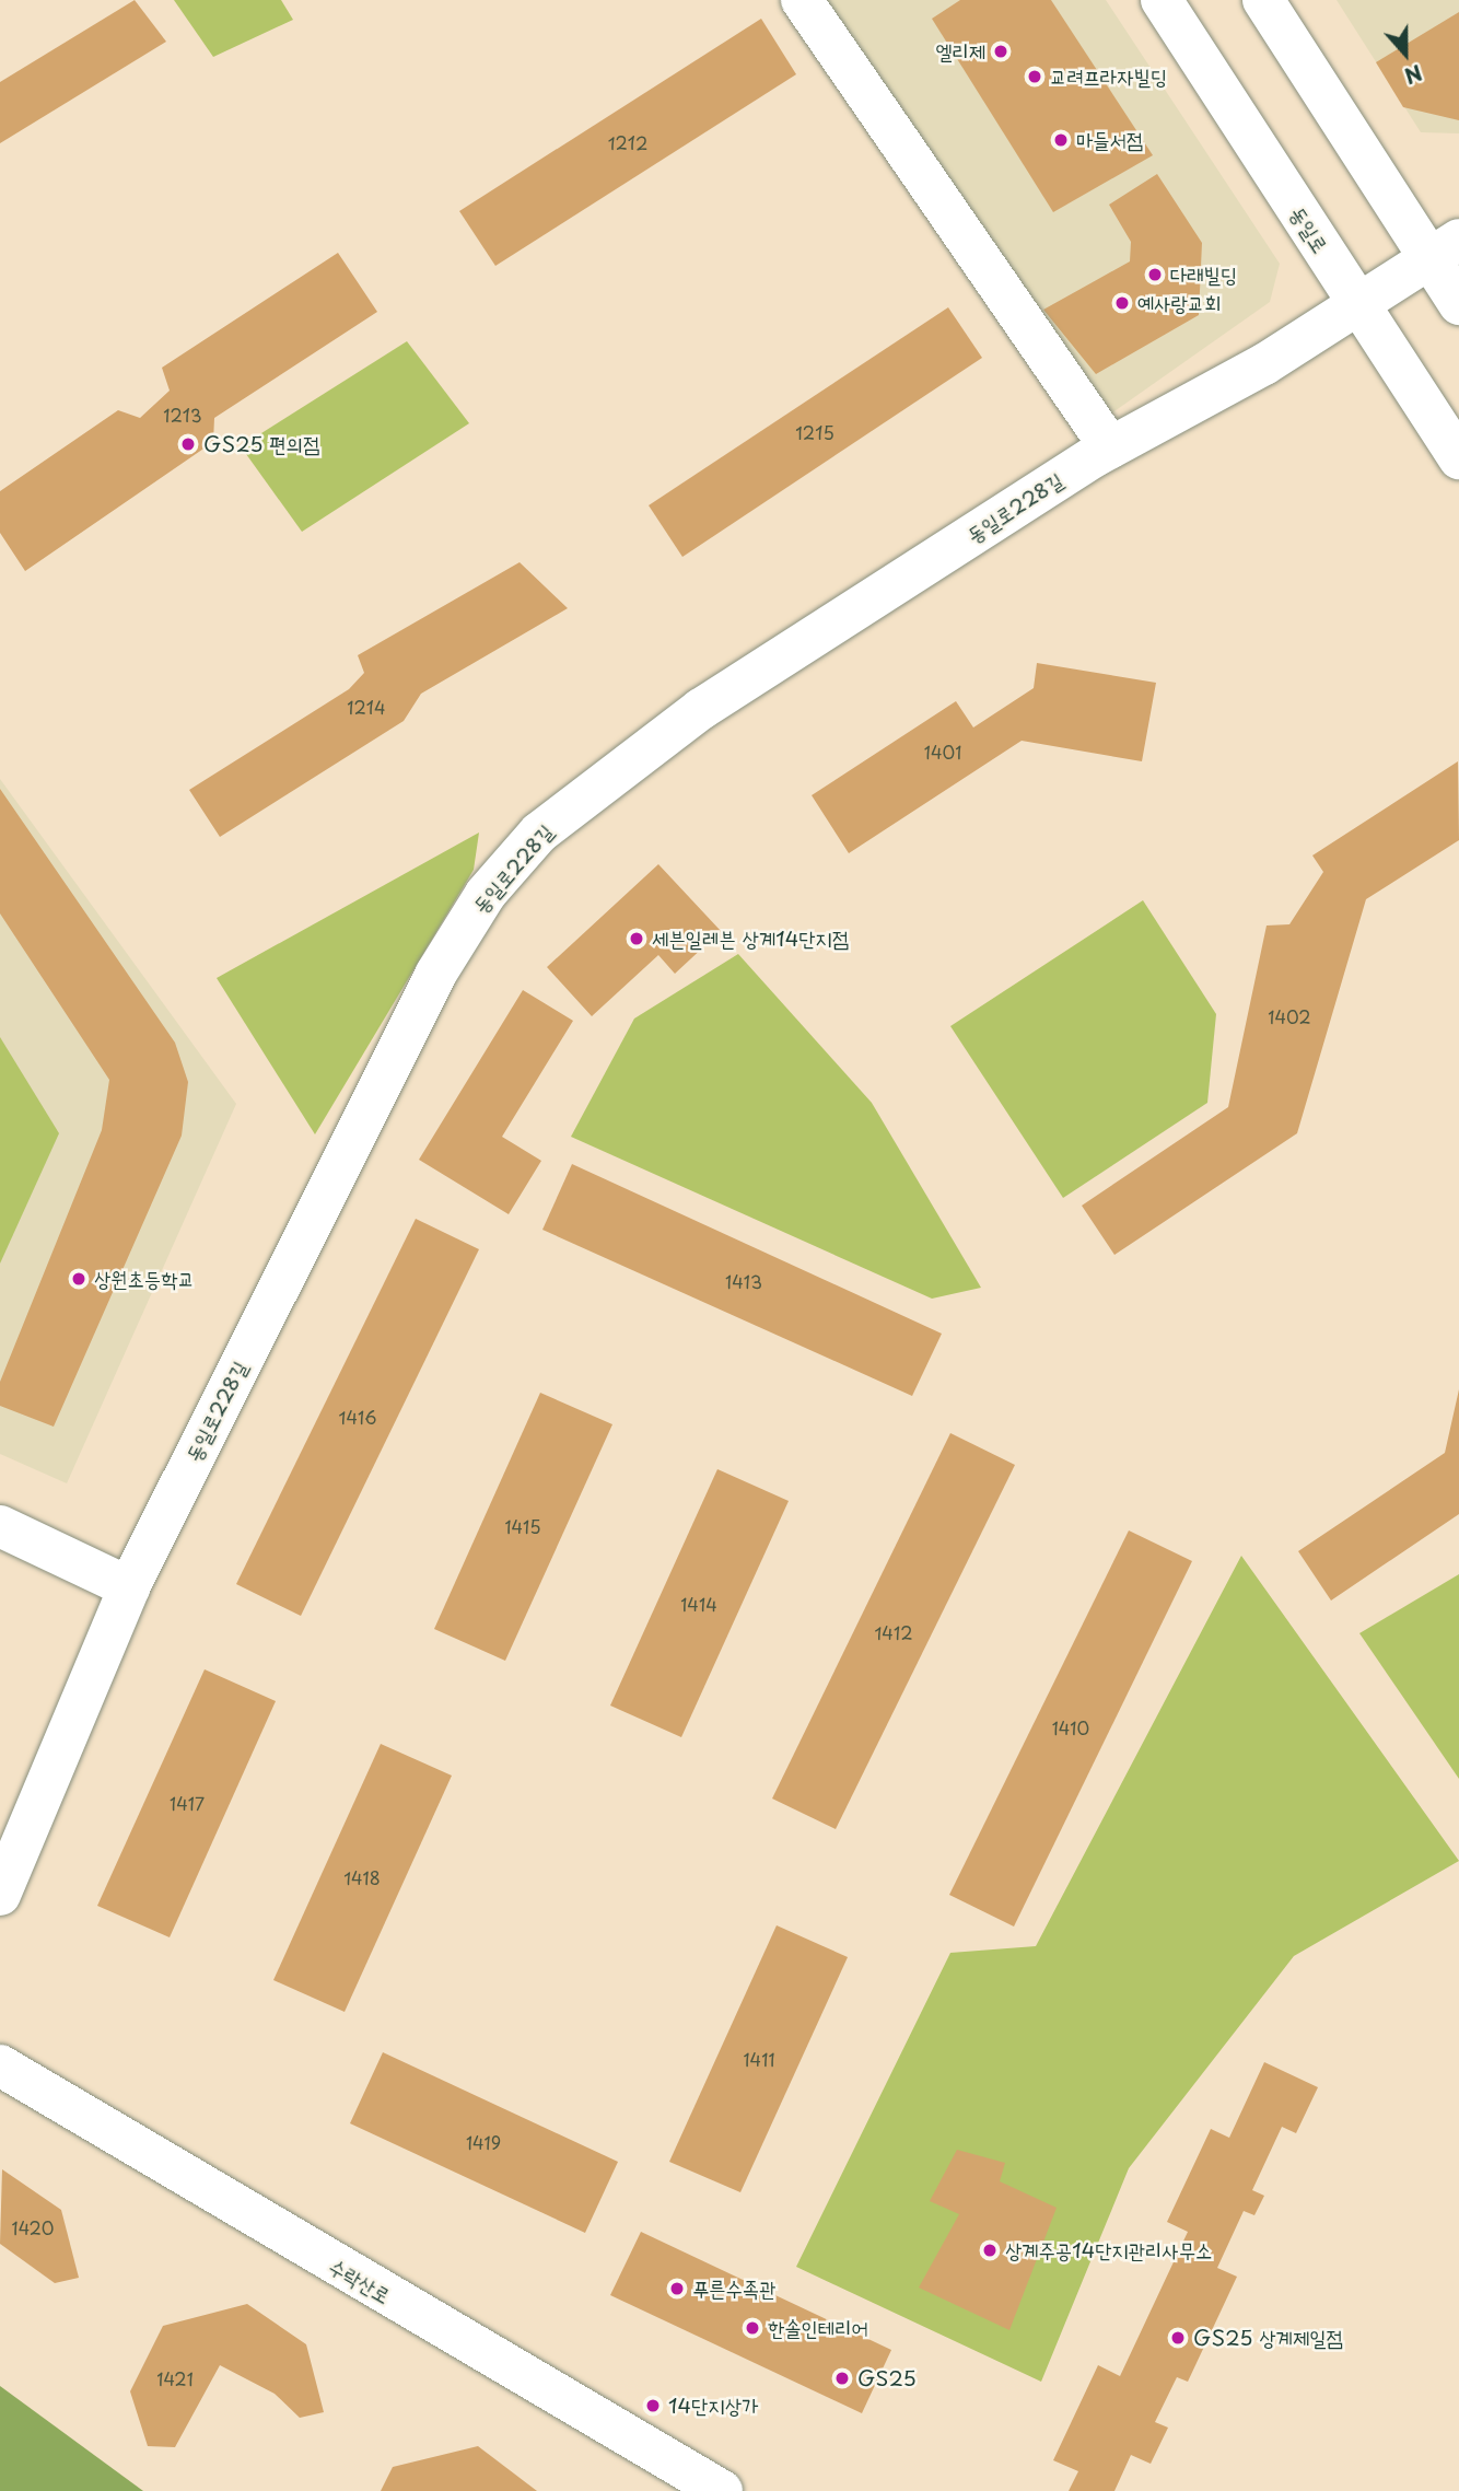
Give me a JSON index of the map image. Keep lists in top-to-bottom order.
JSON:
{
  "streets": {
    "street": ["동일로", "동일로228길", "수락산로"]
  },
  "crossings": [
    ["동일로", "동일로228길"]
  ],
  "places": [
    "엘리제",
    "교려프라자빌딩",
    "마들서점",
    "다래빌딩",
    "예사랑교회",
    "GS25 편의점",
    "세븐일레븐 상계14단지점",
    "상원초등학교",
    "상계주공14단지관리사무소",
    "푸른수족관",
    "한솔인테리어",
    "GS25 상계제일점",
    "GS25",
    "14단지상가"
  ],
  "house_numbers": [
    "1212",
    "1213",
    "1215",
    "1214",
    "1401",
    "1402",
    "1413",
    "1416",
    "1415",
    "1414",
    "1412",
    "1410",
    "1417",
    "1418",
    "1411",
    "1419",
    "1420",
    "1421"
  ],
  "north": "bottom"
}
